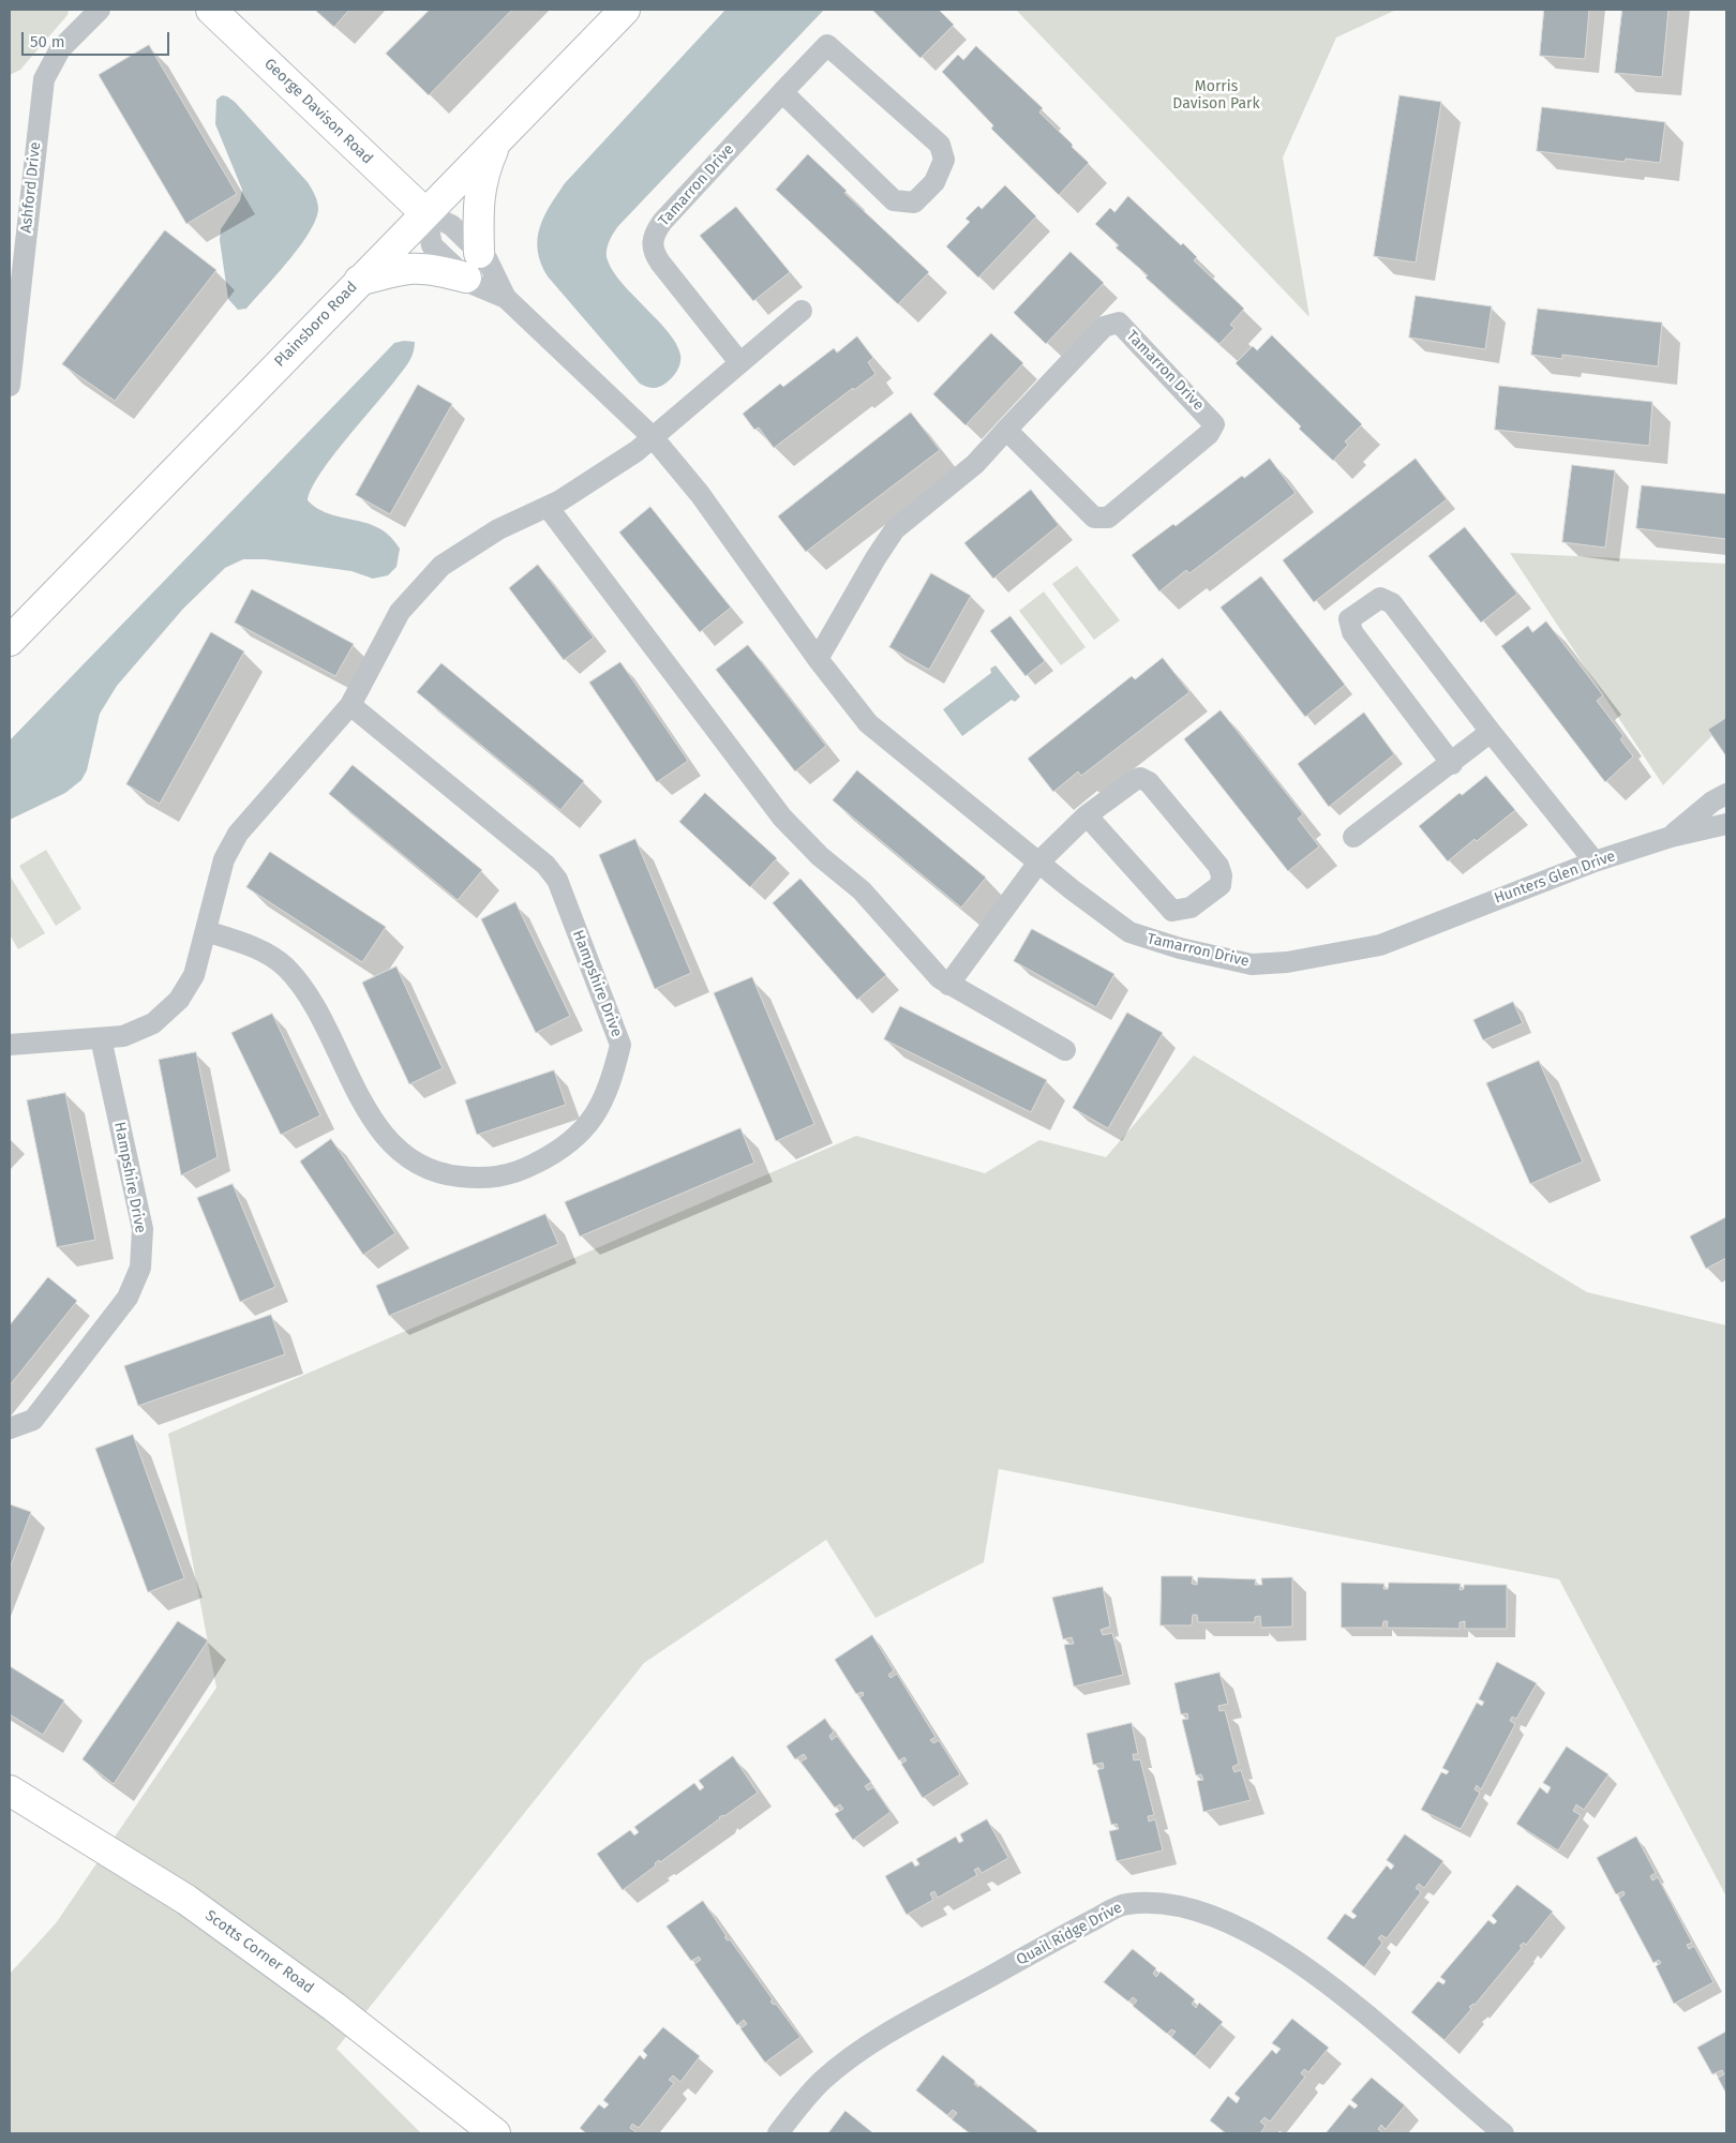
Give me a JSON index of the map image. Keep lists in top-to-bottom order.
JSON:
{
  "streets": {
    "street": [
      "George Davison Road",
      "Tamarron Drive",
      "Ashford Drive",
      "Plainsboro Road",
      "Hunters Glen Drive",
      "Hampshire Drive",
      "Quail Ridge Drive",
      "Scotts Corner Road"
    ]
  },
  "crossings": [
    ["George Davison Road", "Tamarron Drive"],
    ["George Davison Road", "Plainsboro Road"],
    ["Tamarron Drive", "Plainsboro Road"],
    ["Tamarron Drive", "Hunters Glen Drive"]
  ],
  "parks": ["Morris Davison Park"],
  "scale_bar": "50 m"
}
